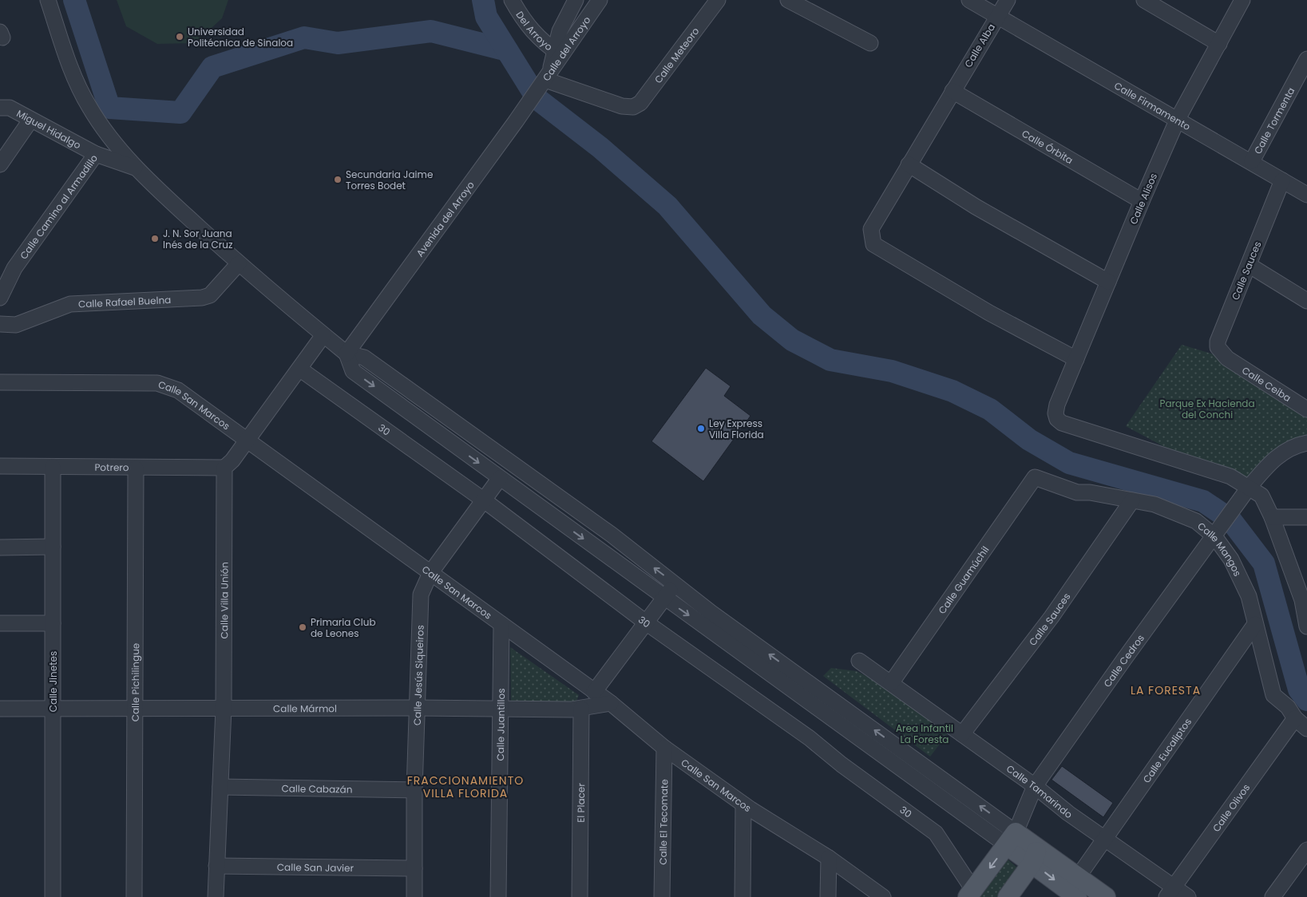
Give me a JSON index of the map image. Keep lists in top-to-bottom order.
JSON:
{
  "streets": {
    "street": [
      "Del Arroyo",
      "Calle del Arroyo",
      "Calle Alba",
      "Calle Meteoro",
      "Calle Firmamento",
      "Calle Tormenta",
      "Miguel Hidalgo",
      "Calle Órbita",
      "Calle Alisos",
      "Calle Camino al Armadillo",
      "Avenida del Arroyo",
      "Calle Sauces",
      "Calle Rafael Buelna",
      "Calle Ceiba",
      "Calle San Marcos",
      "30",
      "Potrero",
      "Calle Mangos",
      "Calle Guamúchil",
      "Calle Villa Unión",
      "Calle Cedros",
      "Calle Jesús Siqueiros",
      "Calle Jinetes",
      "Calle Pichilingue",
      "Calle Mármol",
      "Calle Juantillos",
      "Calle Eucaliptos",
      "Calle Cabazán",
      "Calle Tamarindo",
      "El Placer",
      "Calle Olivos",
      "Calle El Tecomate",
      "Calle San Javier"
    ]
  },
  "crossings": [
    ["Del Arroyo", "Calle del Arroyo"],
    ["Calle del Arroyo", "Calle Meteoro"],
    ["Calle del Arroyo", "Avenida del Arroyo"],
    ["Calle Alba", "Calle Firmamento"],
    ["Calle Alba", "Calle Órbita"],
    ["Calle Alba", "Calle Alisos"],
    ["Calle Meteoro", "Avenida del Arroyo"],
    ["Calle Firmamento", "Calle Tormenta"],
    ["Calle Firmamento", "Calle Alisos"],
    ["Calle Firmamento", "Calle Sauces"],
    ["Miguel Hidalgo", "Calle Camino al Armadillo"],
    ["Calle Órbita", "Calle Alisos"],
    ["Calle Alisos", "Calle Cedros"],
    ["Calle Sauces", "Calle Ceiba"],
    ["Calle Sauces", "Calle Mangos"],
    ["Calle Sauces", "Calle Tamarindo"],
    ["Calle San Marcos", "Calle Jesús Siqueiros"],
    ["Calle San Marcos", "Calle Mármol"],
    ["Calle San Marcos", "Calle Juantillos"],
    ["Calle San Marcos", "Calle El Tecomate"],
    ["30", "Calle Jesús Siqueiros"],
    ["Potrero", "Calle Villa Unión"],
    ["Potrero", "Calle Jinetes"],
    ["Potrero", "Calle Pichilingue"],
    ["Calle Mangos", "Calle Guamúchil"],
    ["Calle Mangos", "Calle Cedros"],
    ["Calle Mangos", "Calle Eucaliptos"],
    ["Calle Mangos", "Calle Olivos"],
    ["Calle Guamúchil", "Calle Tamarindo"],
    ["Calle Villa Unión", "Calle Mármol"],
    ["Calle Villa Unión", "Calle Cabazán"],
    ["Calle Villa Unión", "Calle San Javier"],
    ["Calle Cedros", "Calle Tamarindo"],
    ["Calle Jesús Siqueiros", "Calle Mármol"],
    ["Calle Jesús Siqueiros", "Calle Cabazán"],
    ["Calle Jesús Siqueiros", "Calle San Javier"],
    ["Calle Jinetes", "Calle Mármol"],
    ["Calle Pichilingue", "Calle Mármol"],
    ["Calle Mármol", "Calle Juantillos"],
    ["Calle Mármol", "El Placer"],
    ["Calle Eucaliptos", "Calle Tamarindo"],
    ["Calle Tamarindo", "Calle Olivos"]
  ],
  "districts": ["LA FORESTA", "FRACCIONAMIENTO VILLA FLORIDA"],
  "parks": ["Parque Ex Hacienda del Conchi", "Area Infantil La Foresta"],
  "places": [
    "Universidad Politécnica de Sinaloa",
    "Secundaria Jaime Torres Bodet",
    "J. N. Sor Juana Inés de la Cruz",
    "Ley Express Villa Florida",
    "Primaria Club de Leones"
  ]
}
